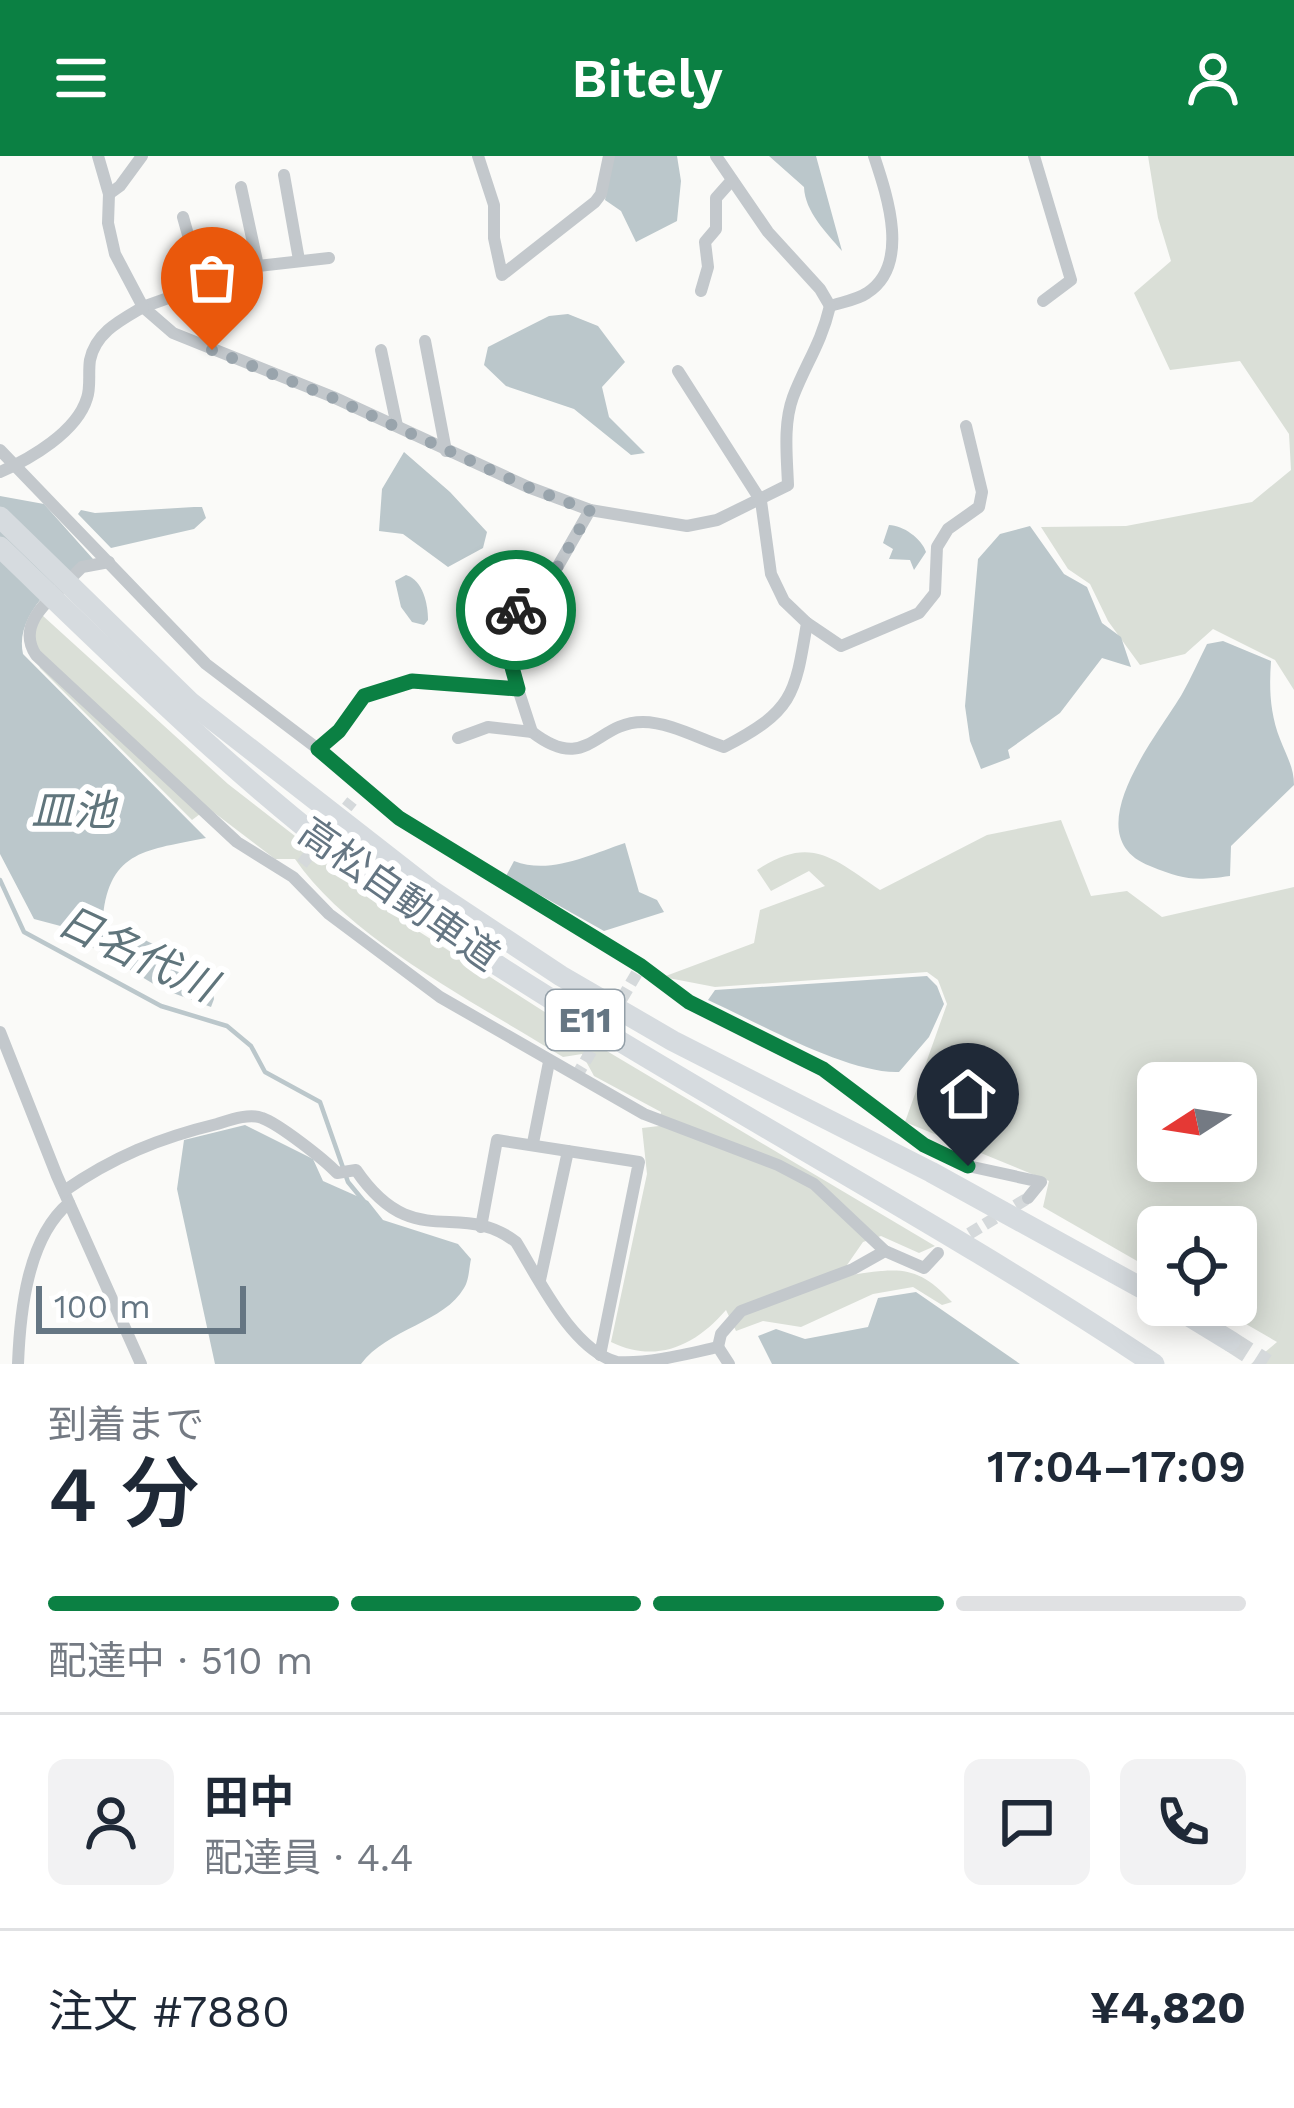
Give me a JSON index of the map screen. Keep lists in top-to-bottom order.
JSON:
{
  "streets": {
    "highway": ["高松自動車道", "E11"]
  },
  "water": ["皿池", "日名代川"],
  "scale_bar": "100 m",
  "north": "left",
  "page": {
    "header": "Bitely",
    "scale": "100 m",
    "heading": ["4 分", "到着まで", "17:04–17:09"],
    "panel": [
      "田中",
      "配達員 · 4.4",
      "注文 #7880",
      "¥4,820"
    ],
    "bar": "配達中 · 510 m"
  }
}
